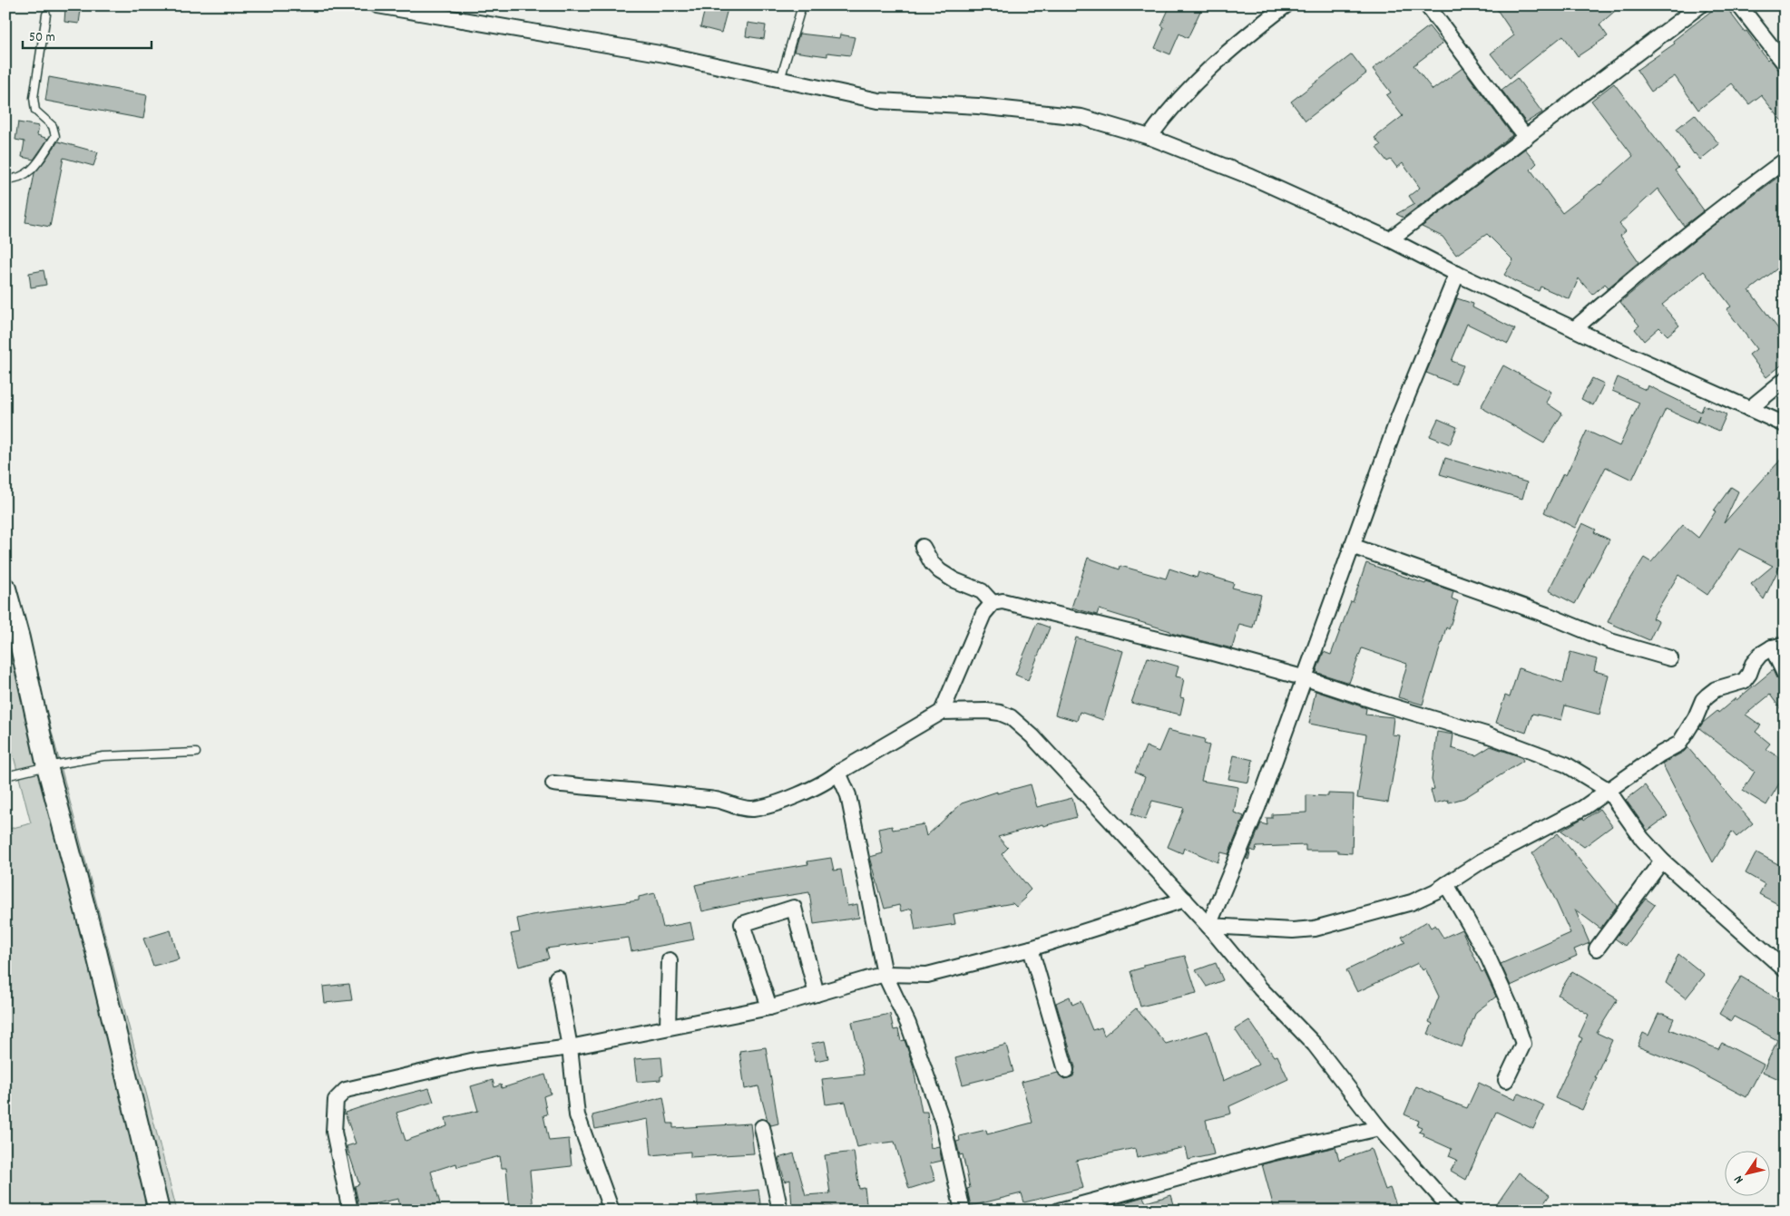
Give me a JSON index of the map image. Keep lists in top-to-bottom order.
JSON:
{
  "scale_bar": "50 m",
  "north": "bottom left"
}
